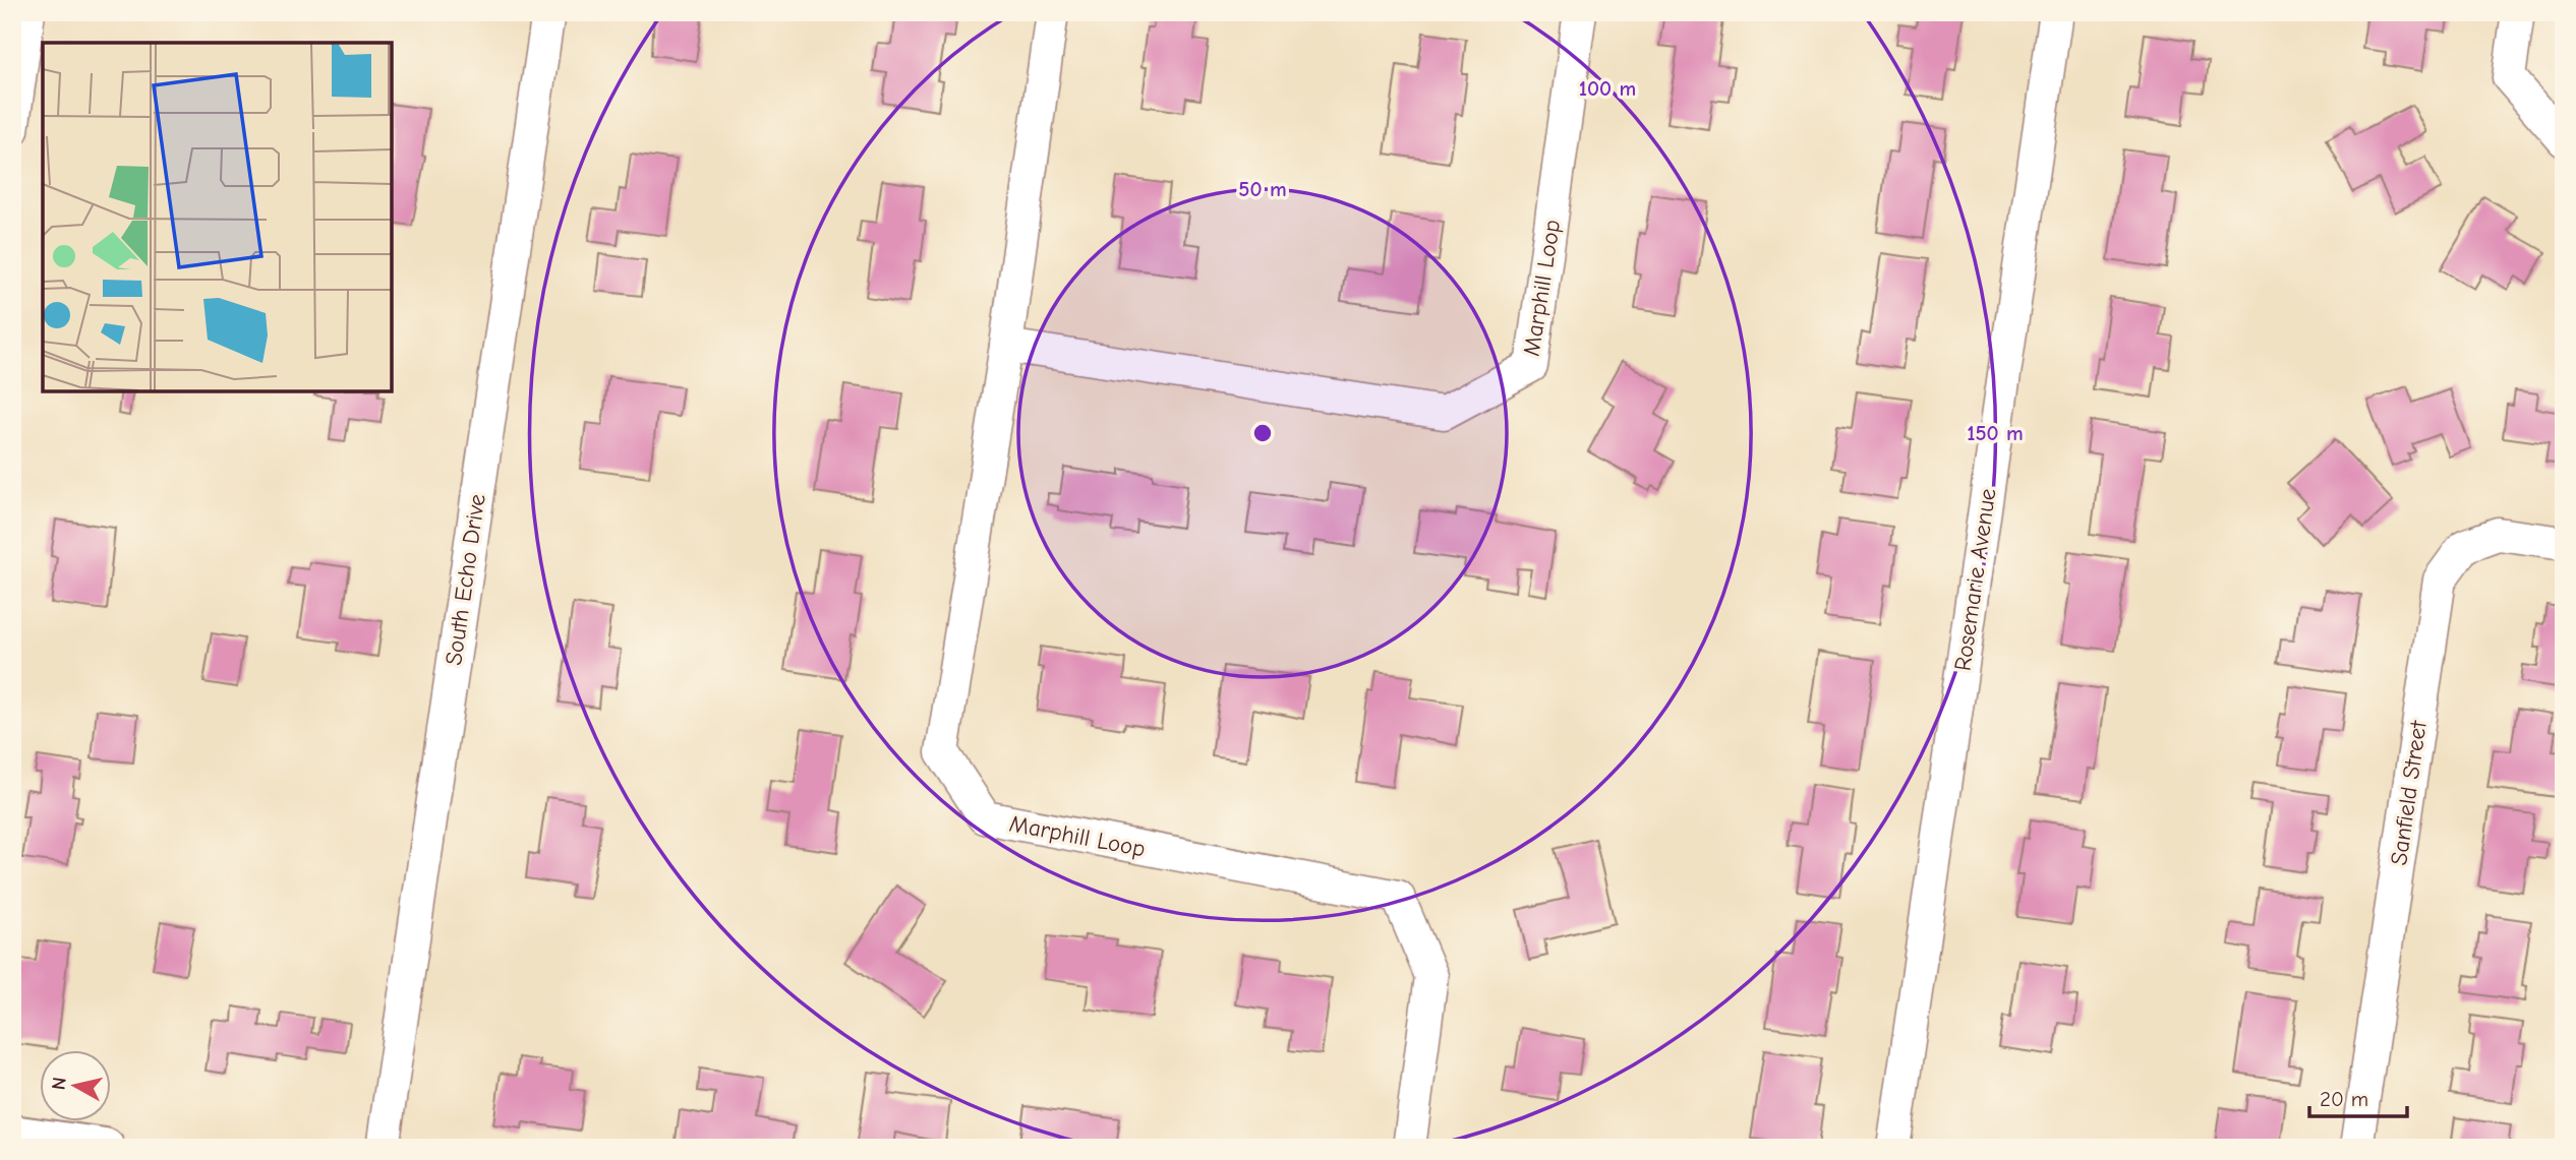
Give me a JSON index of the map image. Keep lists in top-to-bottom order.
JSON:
{
  "streets": {
    "street": [
      "Marphill Loop",
      "South Echo Drive",
      "Rosemarie Avenue",
      "Sanfield Street"
    ]
  },
  "scale_bar": "20 m",
  "north": "left",
  "rings": ["100 m", "50 m", "150 m"]
}
